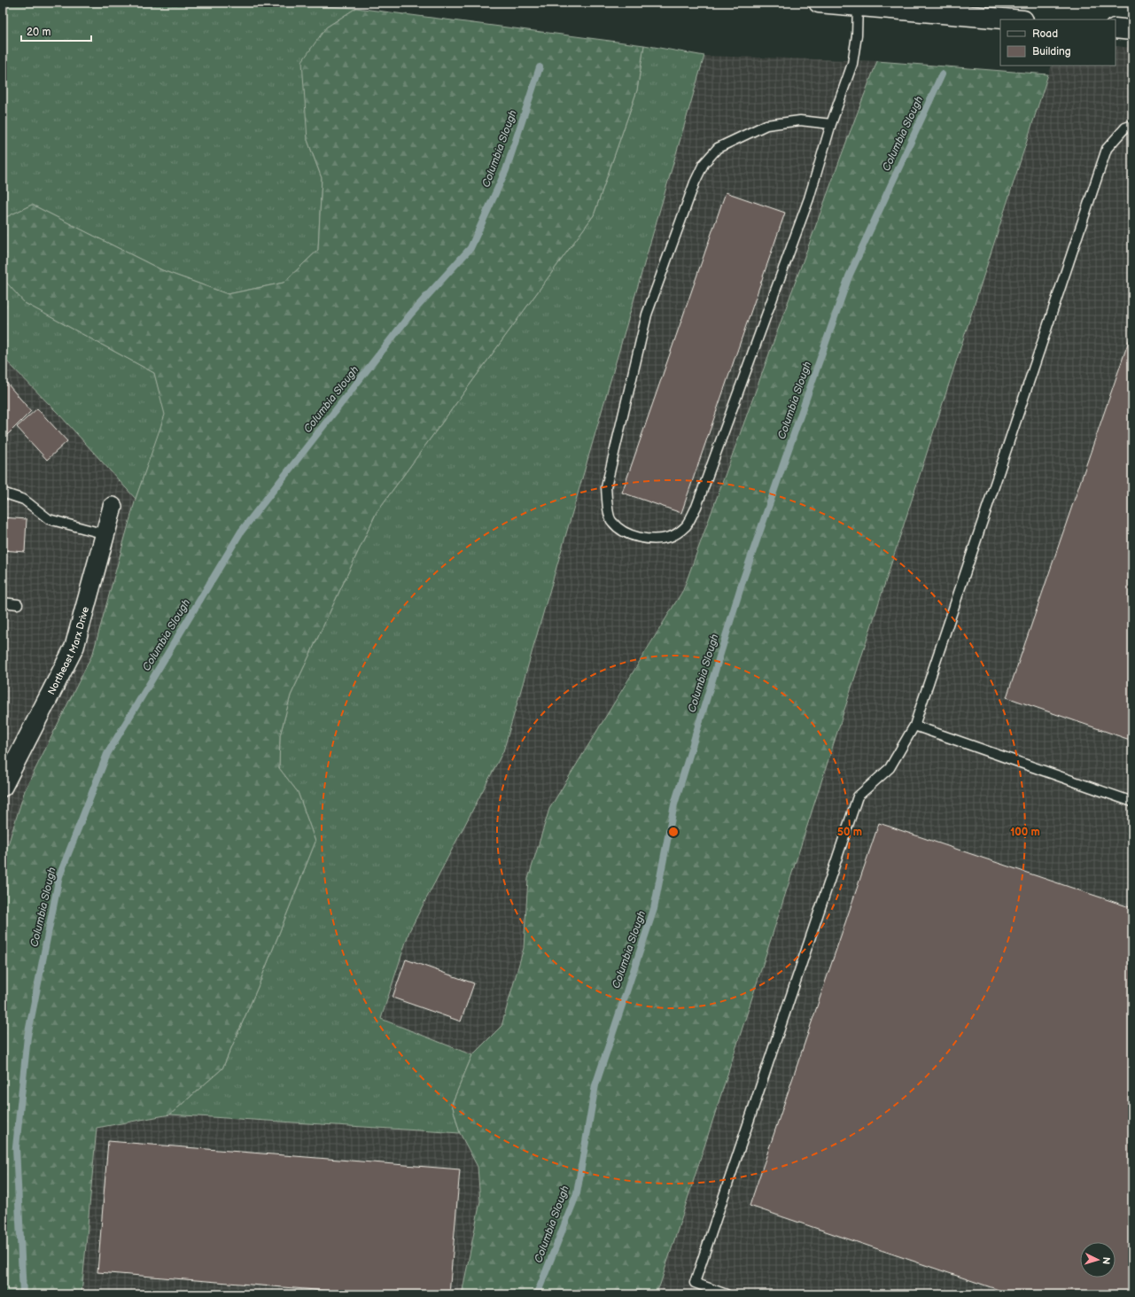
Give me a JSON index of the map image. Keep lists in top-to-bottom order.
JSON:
{
  "streets": {
    "street": ["Northeast Marx Drive"]
  },
  "water": ["Columbia Slough"],
  "legend": ["Road", "Building"],
  "scale_bar": "20 m",
  "north": "right",
  "rings": ["50 m", "100 m"]
}
